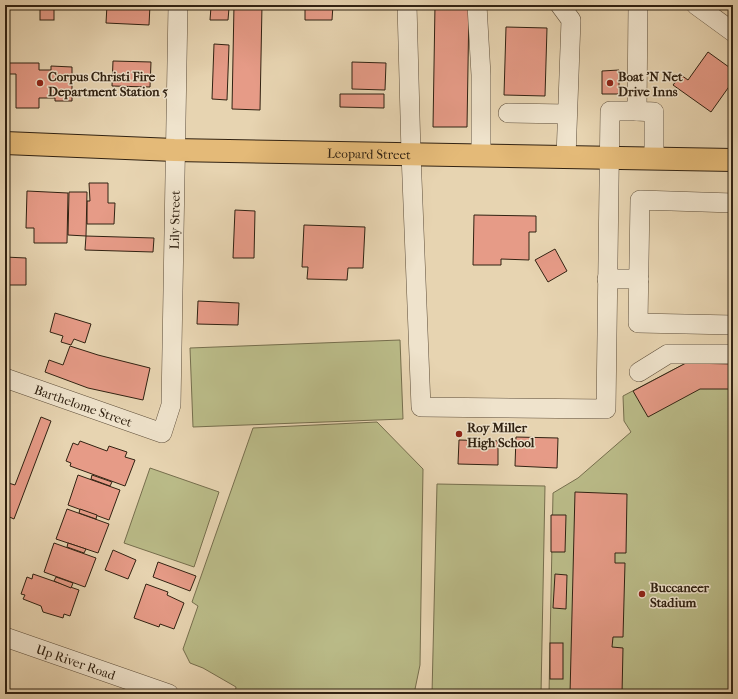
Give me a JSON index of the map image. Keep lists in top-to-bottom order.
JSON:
{
  "streets": {
    "main road": ["Leopard Street"],
    "street": ["Lily Street", "Barthelome Street", "Up River Road"]
  },
  "crossings": [
    ["Leopard Street", "Lily Street"],
    ["Lily Street", "Barthelome Street"]
  ],
  "places": [
    "Corpus Christi Fire Department Station 5",
    "Boat 'N Net Drive Inns",
    "Roy Miller High School",
    "Buccaneer Stadium"
  ]
}
